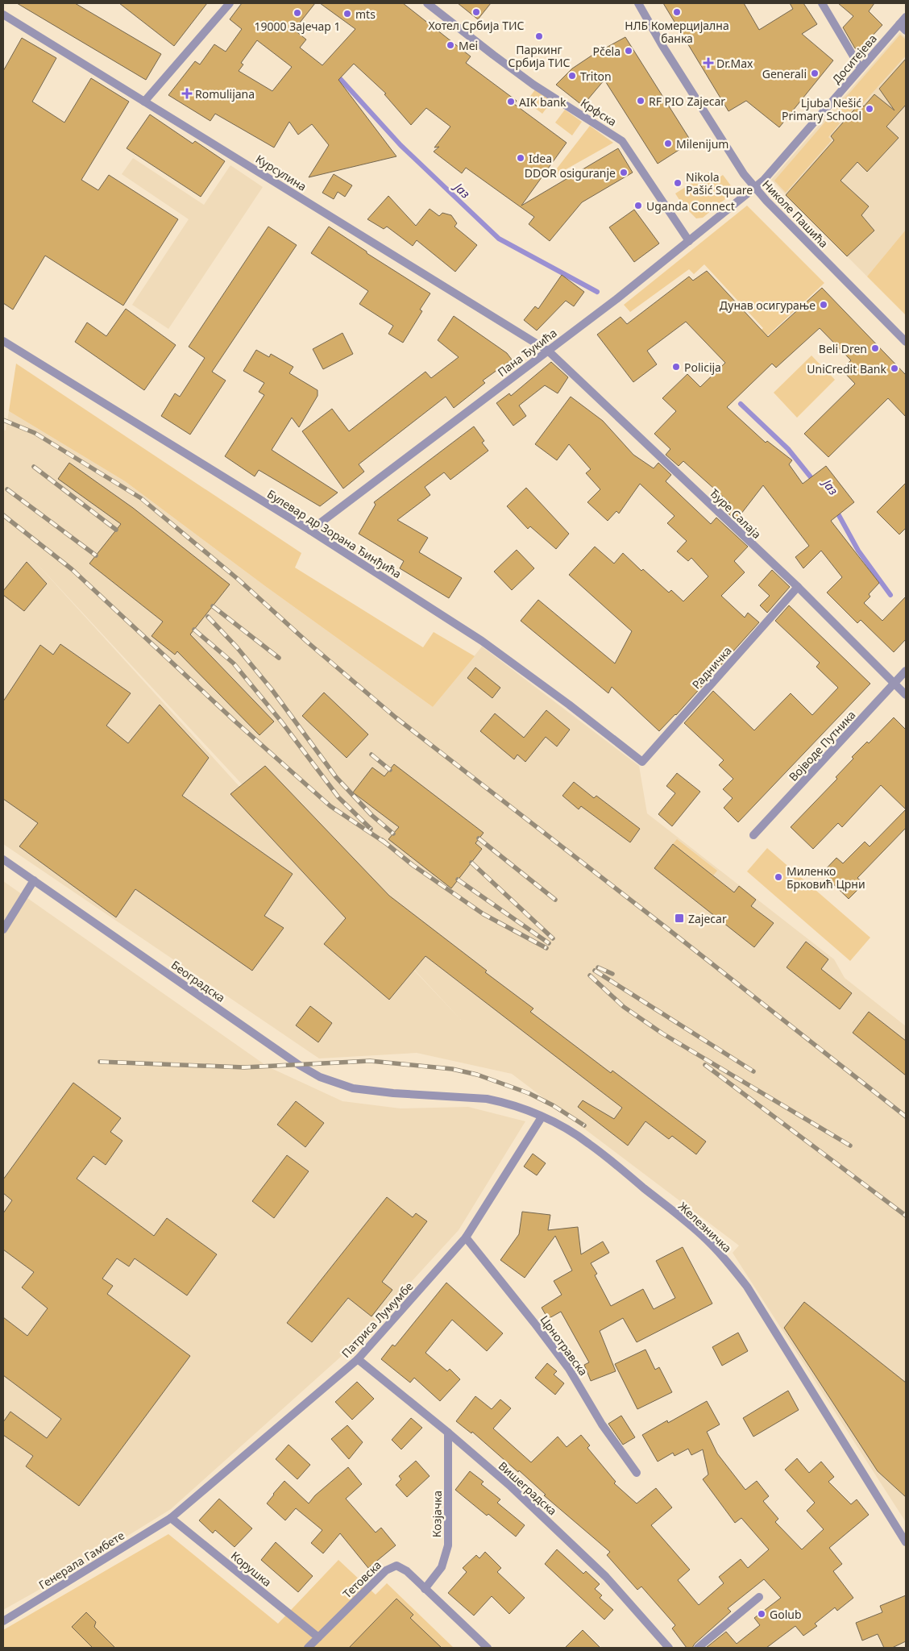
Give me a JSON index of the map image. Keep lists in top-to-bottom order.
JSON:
{
  "streets": {
    "street": [
      "Доситејева",
      "Крфска",
      "Курсулина",
      "Николе Пашића",
      "Пана Ђукића",
      "Ђуре Салаја",
      "Булевар др Зорана Ђинђића",
      "Радничка",
      "Војводе Путника",
      "Београдска",
      "Железничка",
      "Патриса Лумумбе",
      "Црнотравска",
      "Вишеградска",
      "Козјачка",
      "Генерала Гамбете",
      "Корушка",
      "Тетовска"
    ]
  },
  "crossings": [
    ["Доситејева", "Николе Пашића"],
    ["Доситејева", "Пана Ђукића"],
    ["Крфска", "Пана Ђукића"],
    ["Курсулина", "Пана Ђукића"],
    ["Курсулина", "Ђуре Салаја"],
    ["Николе Пашића", "Пана Ђукића"],
    ["Пана Ђукића", "Ђуре Салаја"],
    ["Пана Ђукића", "Булевар др Зорана Ђинђића"],
    ["Ђуре Салаја", "Радничка"],
    ["Ђуре Салаја", "Војводе Путника"],
    ["Булевар др Зорана Ђинђића", "Радничка"],
    ["Београдска", "Железничка"],
    ["Железничка", "Патриса Лумумбе"],
    ["Патриса Лумумбе", "Црнотравска"],
    ["Патриса Лумумбе", "Вишеградска"],
    ["Патриса Лумумбе", "Генерала Гамбете"],
    ["Патриса Лумумбе", "Корушка"],
    ["Вишеградска", "Козјачка"],
    ["Козјачка", "Тетовска"],
    ["Генерала Гамбете", "Корушка"],
    ["Корушка", "Тетовска"]
  ],
  "water": ["Јаз"],
  "places": {
    "other": [
      "Хотел Србија ТИС",
      "НЛБ Комерцијална банка",
      "19000 Зајечар 1",
      "mts",
      "Паркинг Србија ТИС",
      "Mei",
      "Pčela",
      "Generali",
      "Triton",
      "RF PIO Zajecar",
      "AIK bank",
      "Ljuba Nešić Primary School",
      "Milenijum",
      "Idea",
      "DDOR osiguranje",
      "Nikola Pašić Square",
      "Uganda Connect",
      "Дунав осигурање",
      "Beli Dren",
      "Policija",
      "UniCredit Bank",
      "Миленко Брковић Црни",
      "Golub"
    ],
    "health": ["Dr.Max", "Romulijana"],
    "transit": ["Zajecar"]
  }
}
